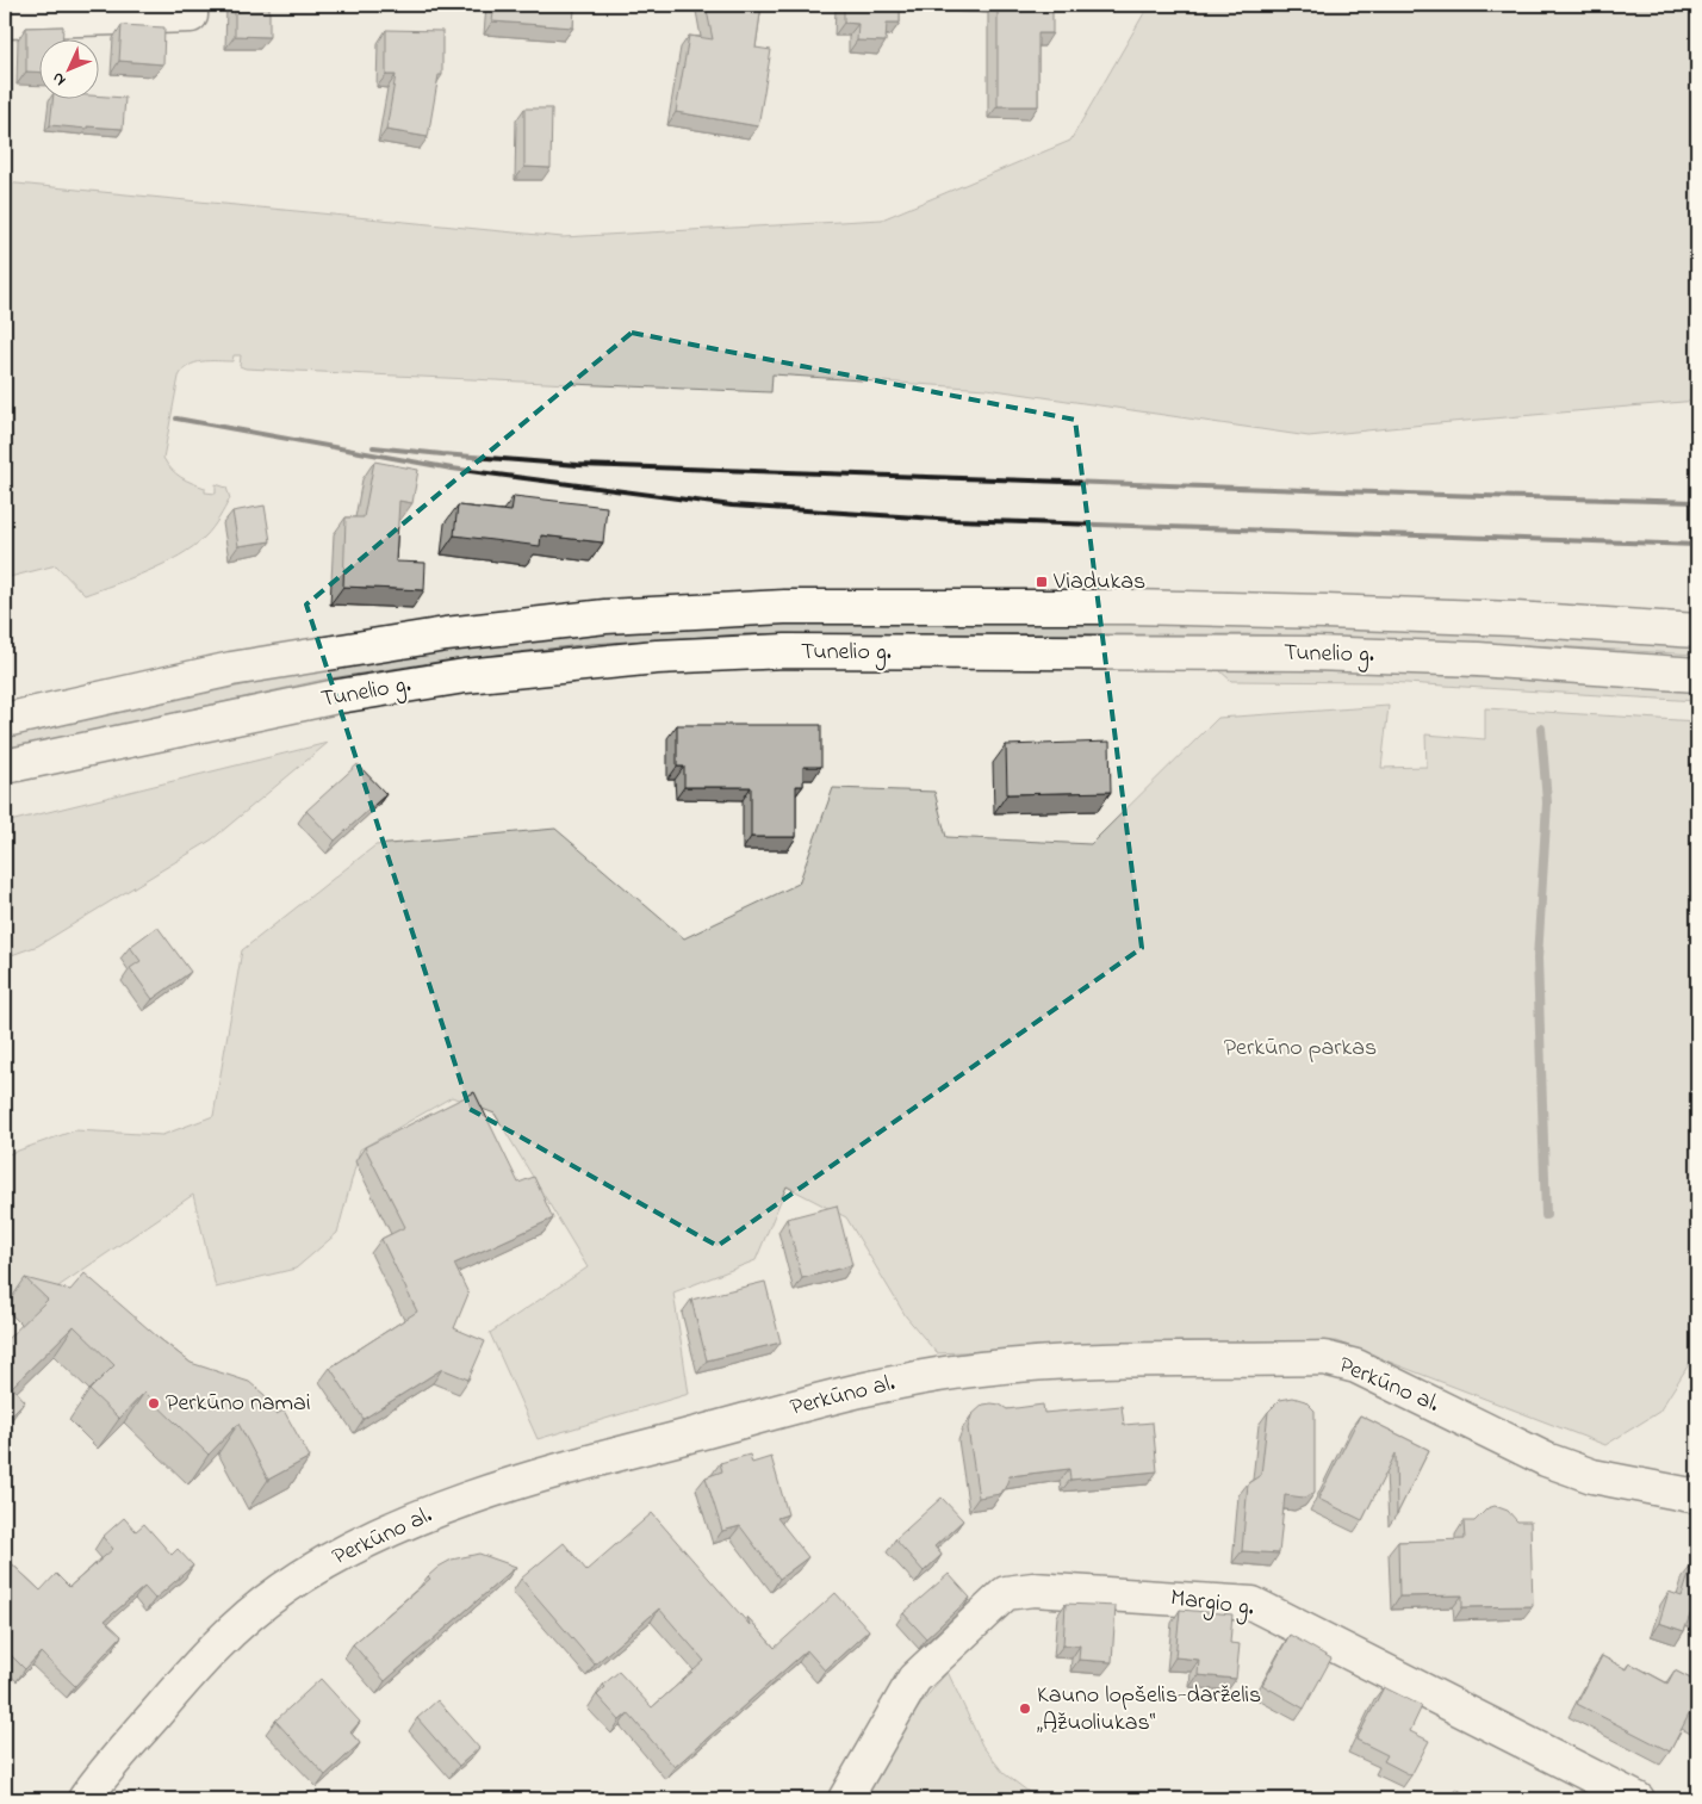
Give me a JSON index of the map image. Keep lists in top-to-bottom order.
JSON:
{
  "streets": {
    "main road": ["Tunelio g.", "Perkūno al.", "Margio g."]
  },
  "parks": ["Perkūno parkas"],
  "places": {
    "transit": ["Viadukas"],
    "other": ["Perkūno namai", "Kauno lopšelis-darželis „Ąžuoliukas“"]
  },
  "north": "bottom left"
}
